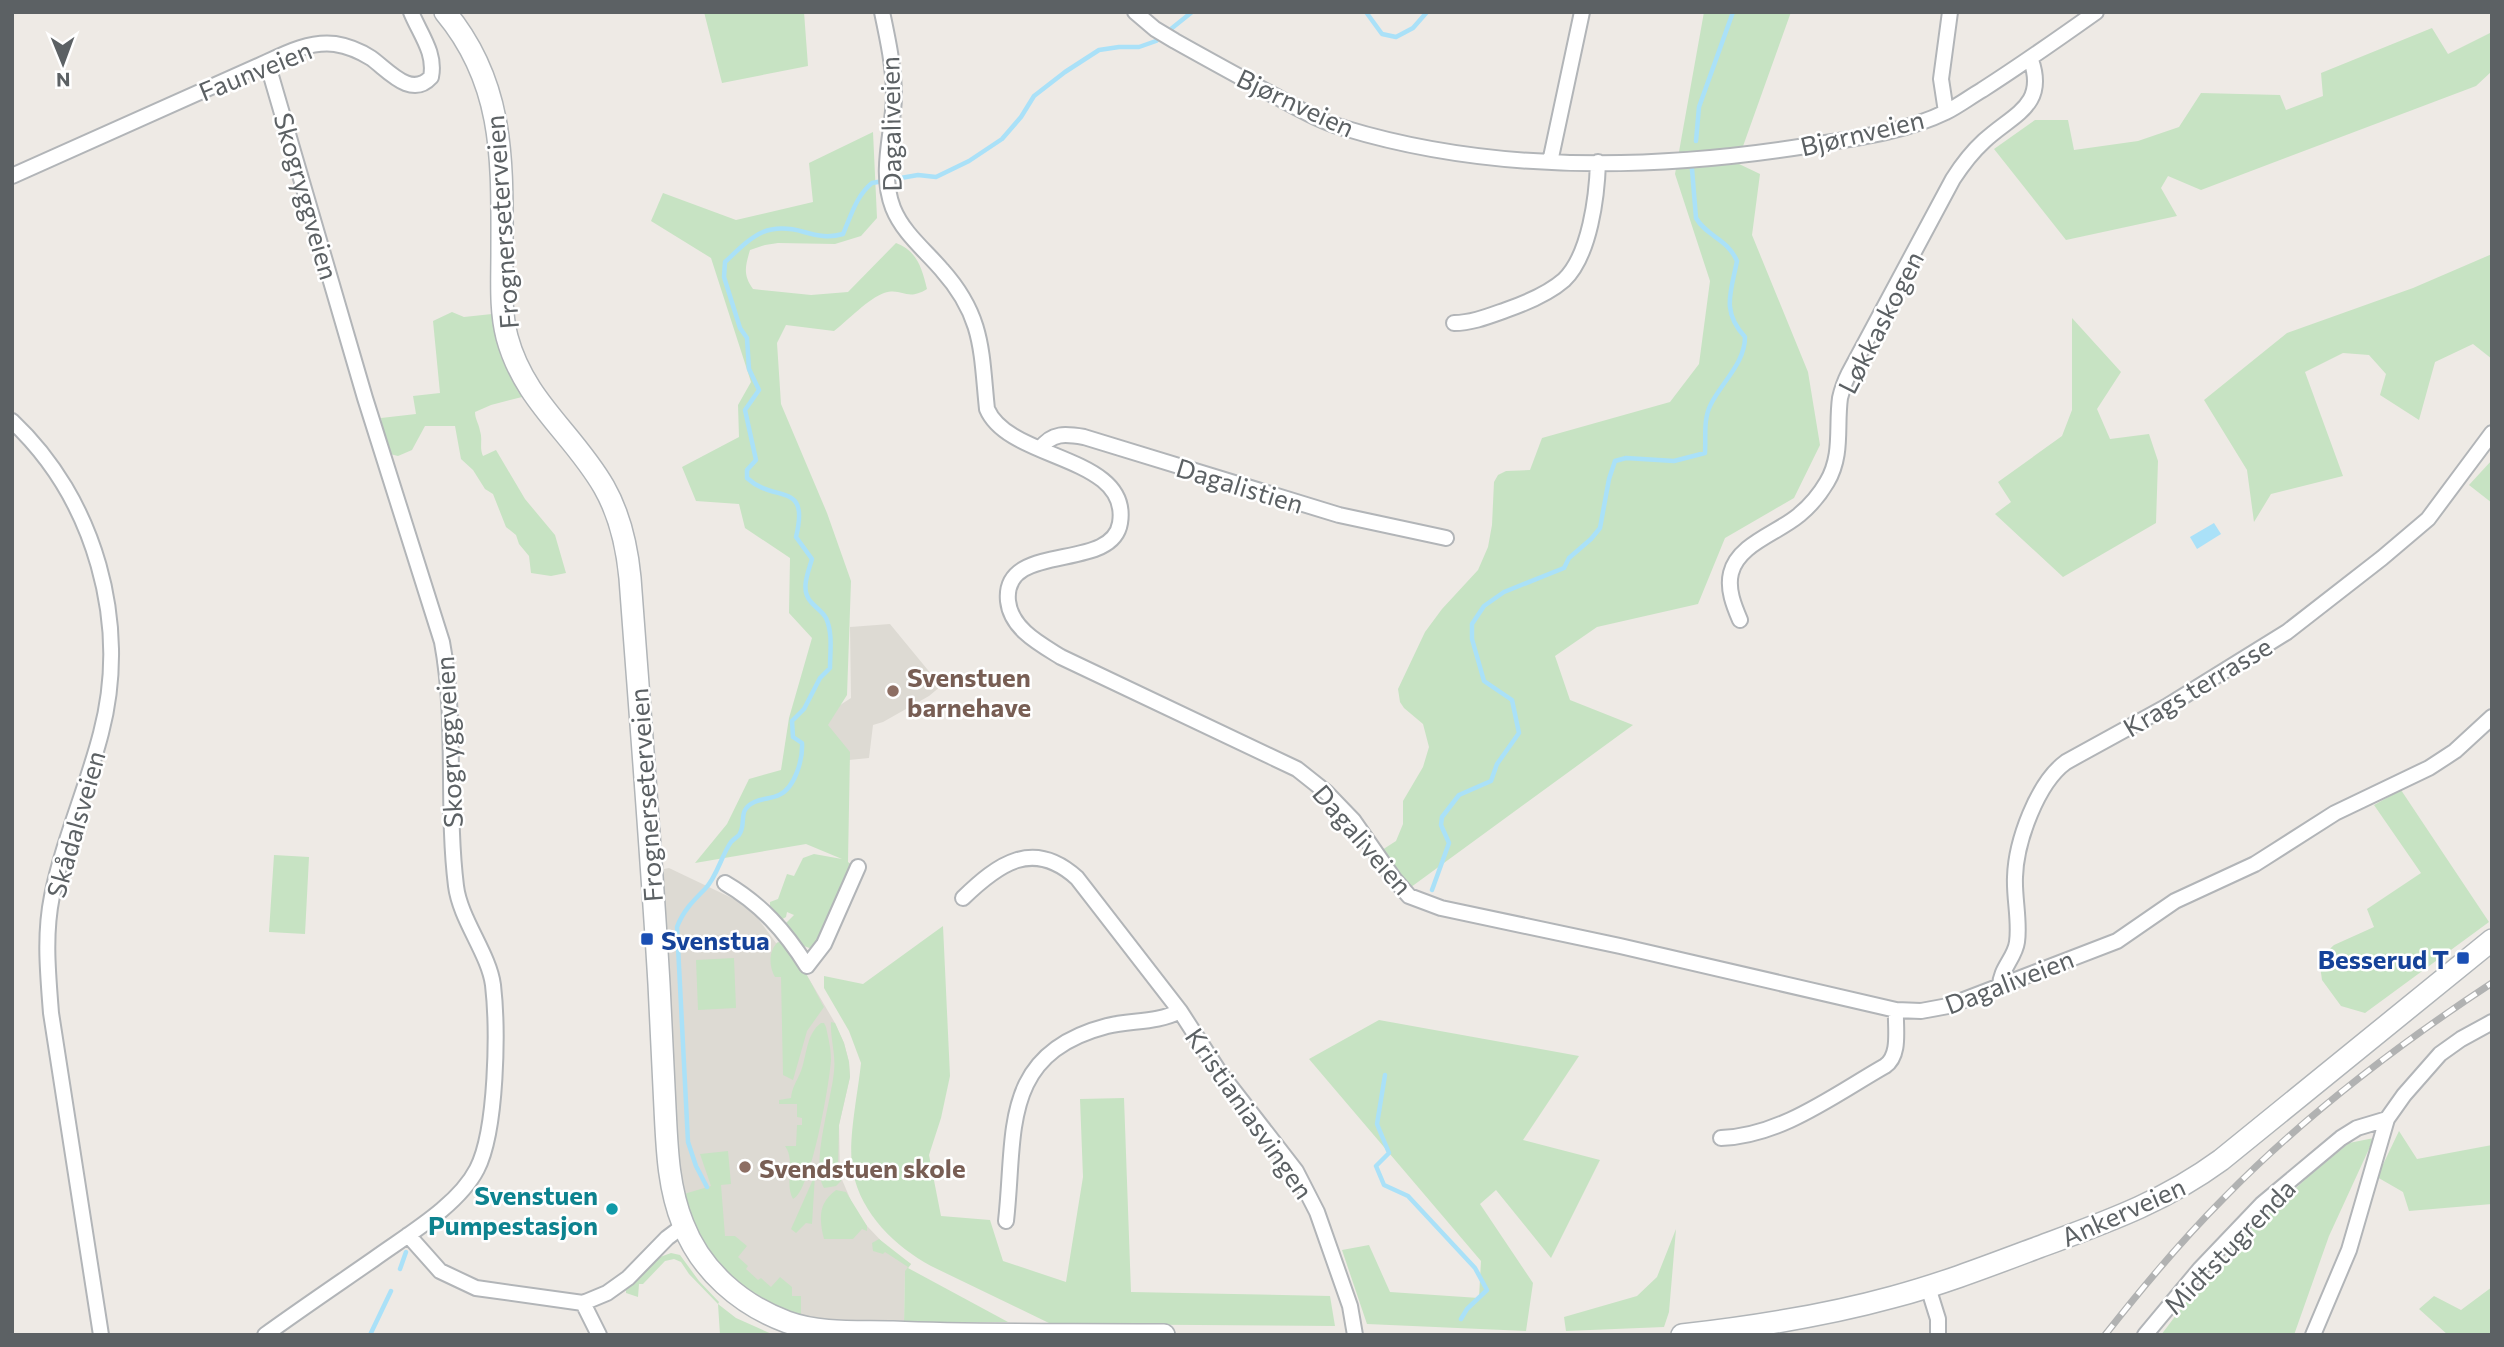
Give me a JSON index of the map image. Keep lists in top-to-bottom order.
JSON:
{
  "streets": {
    "main road": ["Frognerseterveien", "Ankerveien"],
    "street": [
      "Faunveien",
      "Bjørnveien",
      "Dagaliveien",
      "Skogryggveien",
      "Løkkaskogen",
      "Dagalistien",
      "Krags terrasse",
      "Skådalsveien",
      "Kristianiasvingen",
      "Midtstugrenda"
    ]
  },
  "crossings": [
    ["Faunveien", "Skogryggveien"],
    ["Bjørnveien", "Løkkaskogen"],
    ["Dagaliveien", "Dagalistien"],
    ["Dagaliveien", "Krags terrasse"]
  ],
  "places": {
    "other": ["Svenstuen barnehave", "Svendstuen skole", "Svenstuen Pumpestasjon"],
    "transit": ["Svenstua", "Besserud T"]
  },
  "north": "bottom"
}
